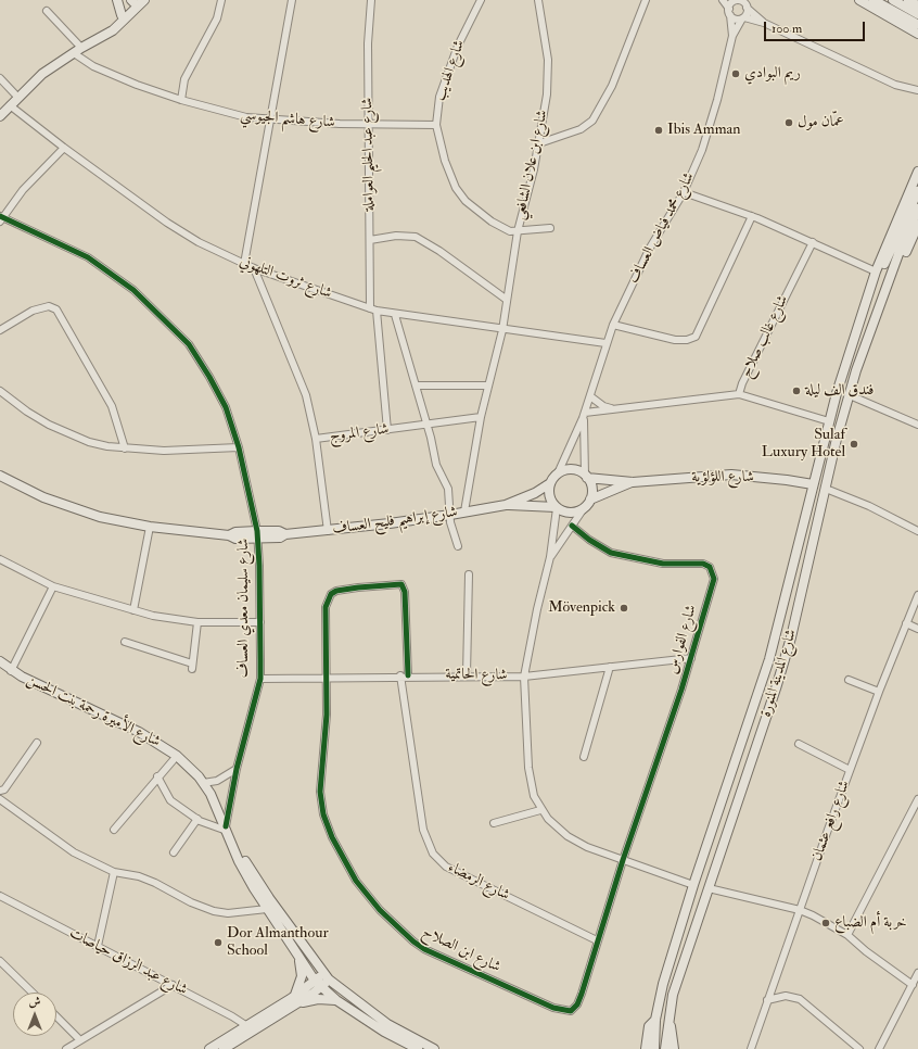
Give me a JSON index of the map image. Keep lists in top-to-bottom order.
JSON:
{
  "streets": {
    "street": [
      "شارع الهديب",
      "شارع هاشم الجيوسي",
      "شارع عبد الحليم العواملة",
      "شارع ابن علان الشافعي",
      "شارع محمد فياض العساف",
      "شارع ثروت التلهوني",
      "شارع غالب صلاح",
      "شارع المروج",
      "شارع اللؤلؤية",
      "شارع إبراهيم فليح العساف",
      "شارع سليمان معدي العساف",
      "شارع الفوارس",
      "شارع المدينة المنورة",
      "شارع الحاتمية",
      "شارع الأميرة رحمة بنت الحسن",
      "شارع رافع عثمان",
      "شارع الرمضاء",
      "شارع ابن الصلاح",
      "شارع عبد الرزاق حياصات"
    ]
  },
  "crossings": [
    ["شارع الهديب", "شارع هاشم الجيوسي"],
    ["شارع الهديب", "شارع ابن علان الشافعي"],
    ["شارع هاشم الجيوسي", "شارع عبد الحليم العواملة"],
    ["شارع عبد الحليم العواملة", "شارع ثروت التلهوني"],
    ["شارع عبد الحليم العواملة", "شارع المروج"],
    ["شارع ابن علان الشافعي", "شارع ثروت التلهوني"],
    ["شارع ابن علان الشافعي", "شارع المروج"],
    ["شارع ابن علان الشافعي", "شارع إبراهيم فليح العساف"],
    ["شارع محمد فياض العساف", "شارع ثروت التلهوني"],
    ["شارع محمد فياض العساف", "شارع اللؤلؤية"],
    ["شارع محمد فياض العساف", "شارع إبراهيم فليح العساف"],
    ["شارع ثروت التلهوني", "شارع المروج"],
    ["شارع غالب صلاح", "شارع المدينة المنورة"],
    ["شارع اللؤلؤية", "شارع إبراهيم فليح العساف"],
    ["شارع اللؤلؤية", "شارع المدينة المنورة"],
    ["شارع إبراهيم فليح العساف", "شارع سليمان معدي العساف"],
    ["شارع سليمان معدي العساف", "شارع الحاتمية"],
    ["شارع سليمان معدي العساف", "شارع الأميرة رحمة بنت الحسن"],
    ["شارع الفوارس", "شارع الحاتمية"],
    ["شارع الفوارس", "شارع ابن الصلاح"],
    ["شارع الحاتمية", "شارع الرمضاء"],
    ["شارع الحاتمية", "شارع ابن الصلاح"],
    ["شارع الرمضاء", "شارع ابن الصلاح"]
  ],
  "places": [
    "ريم البوادي",
    "عمّان مول",
    "Ibis Amman",
    "فندق الف ليلة",
    "Sulaf Luxury Hotel",
    "Mövenpick",
    "خربة أم الضباع",
    "Dor Almanthour School"
  ],
  "scale_bar": "100 m",
  "north": "top"
}
